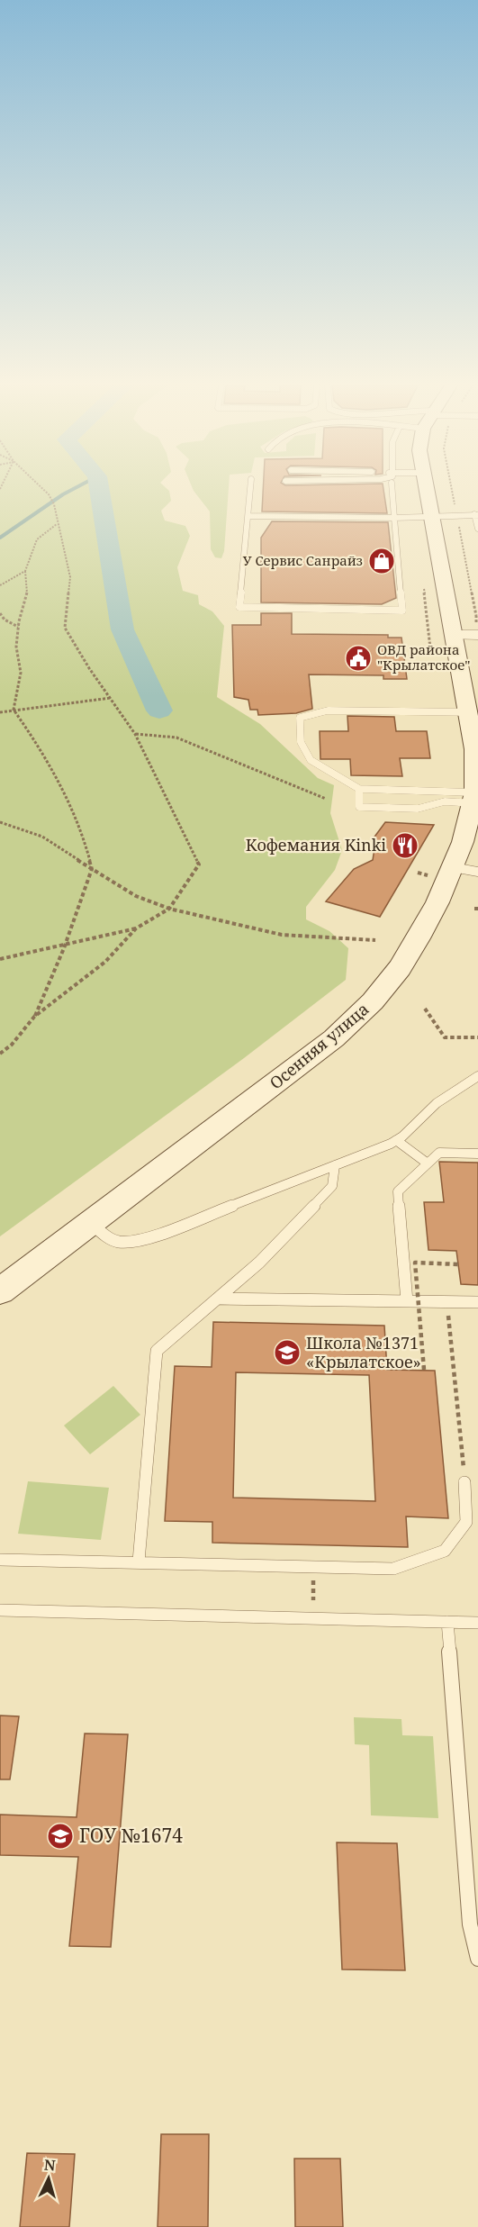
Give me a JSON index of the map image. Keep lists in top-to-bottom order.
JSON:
{
  "streets": {
    "main road": ["Осенняя улица"]
  },
  "places": {
    "shop": ["У Сервис Санрайз"],
    "public building": ["ОВД района \"Крылатское\""],
    "restaurant": ["Кофемания Kinki"],
    "school or university": ["Школа №1371 «Крылатское»", "ГОУ №1674"]
  },
  "north": "top"
}
